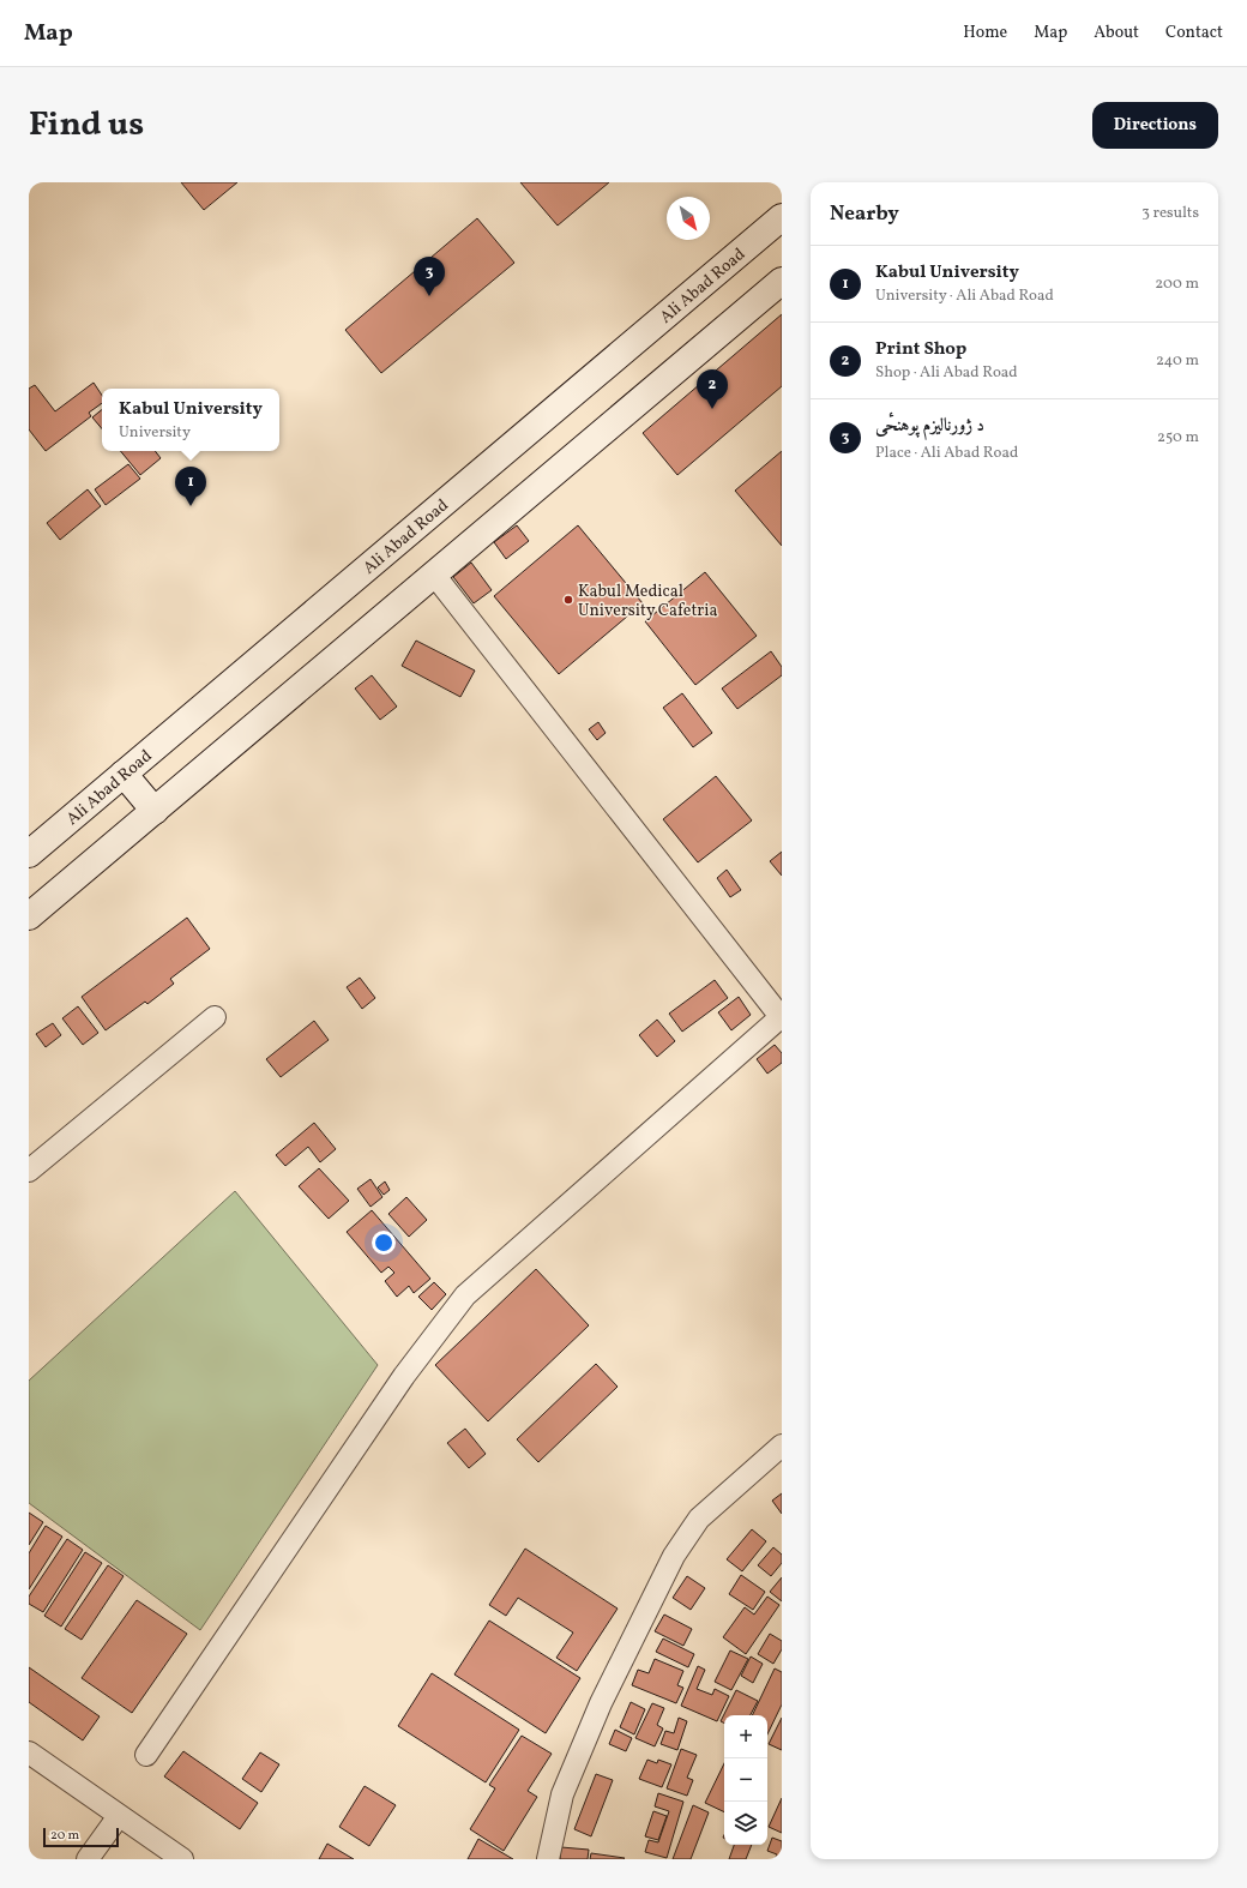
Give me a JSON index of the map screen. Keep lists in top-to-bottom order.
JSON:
{
  "streets": {
    "street": ["Ali Abad Road"]
  },
  "places": ["Kabul Medical University Cafetria"],
  "scale_bar": "20 m",
  "north": "bottom right",
  "page": {
    "header": "Map",
    "nav": [
      "Home",
      "Map",
      "About",
      "Contact"
    ],
    "title": "Find us",
    "buttons": "Directions",
    "heading": ["Nearby", "3 results"],
    "list": [
      {
        "mark": "1",
        "name": "Kabul University",
        "note": "University · Ali Abad Road",
        "value": "200 m"
      },
      {
        "mark": "2",
        "name": "Print Shop",
        "note": "Shop · Ali Abad Road",
        "value": "240 m"
      },
      {
        "mark": "3",
        "name": "د ژورنالیزم پوهنحٔی",
        "note": "Place · Ali Abad Road",
        "value": "250 m"
      }
    ],
    "pins": ["3", "2", "1"],
    "popup": ["Kabul University", "University"],
    "map_buttons": ["+", "−"],
    "scale": "20 m"
  }
}
